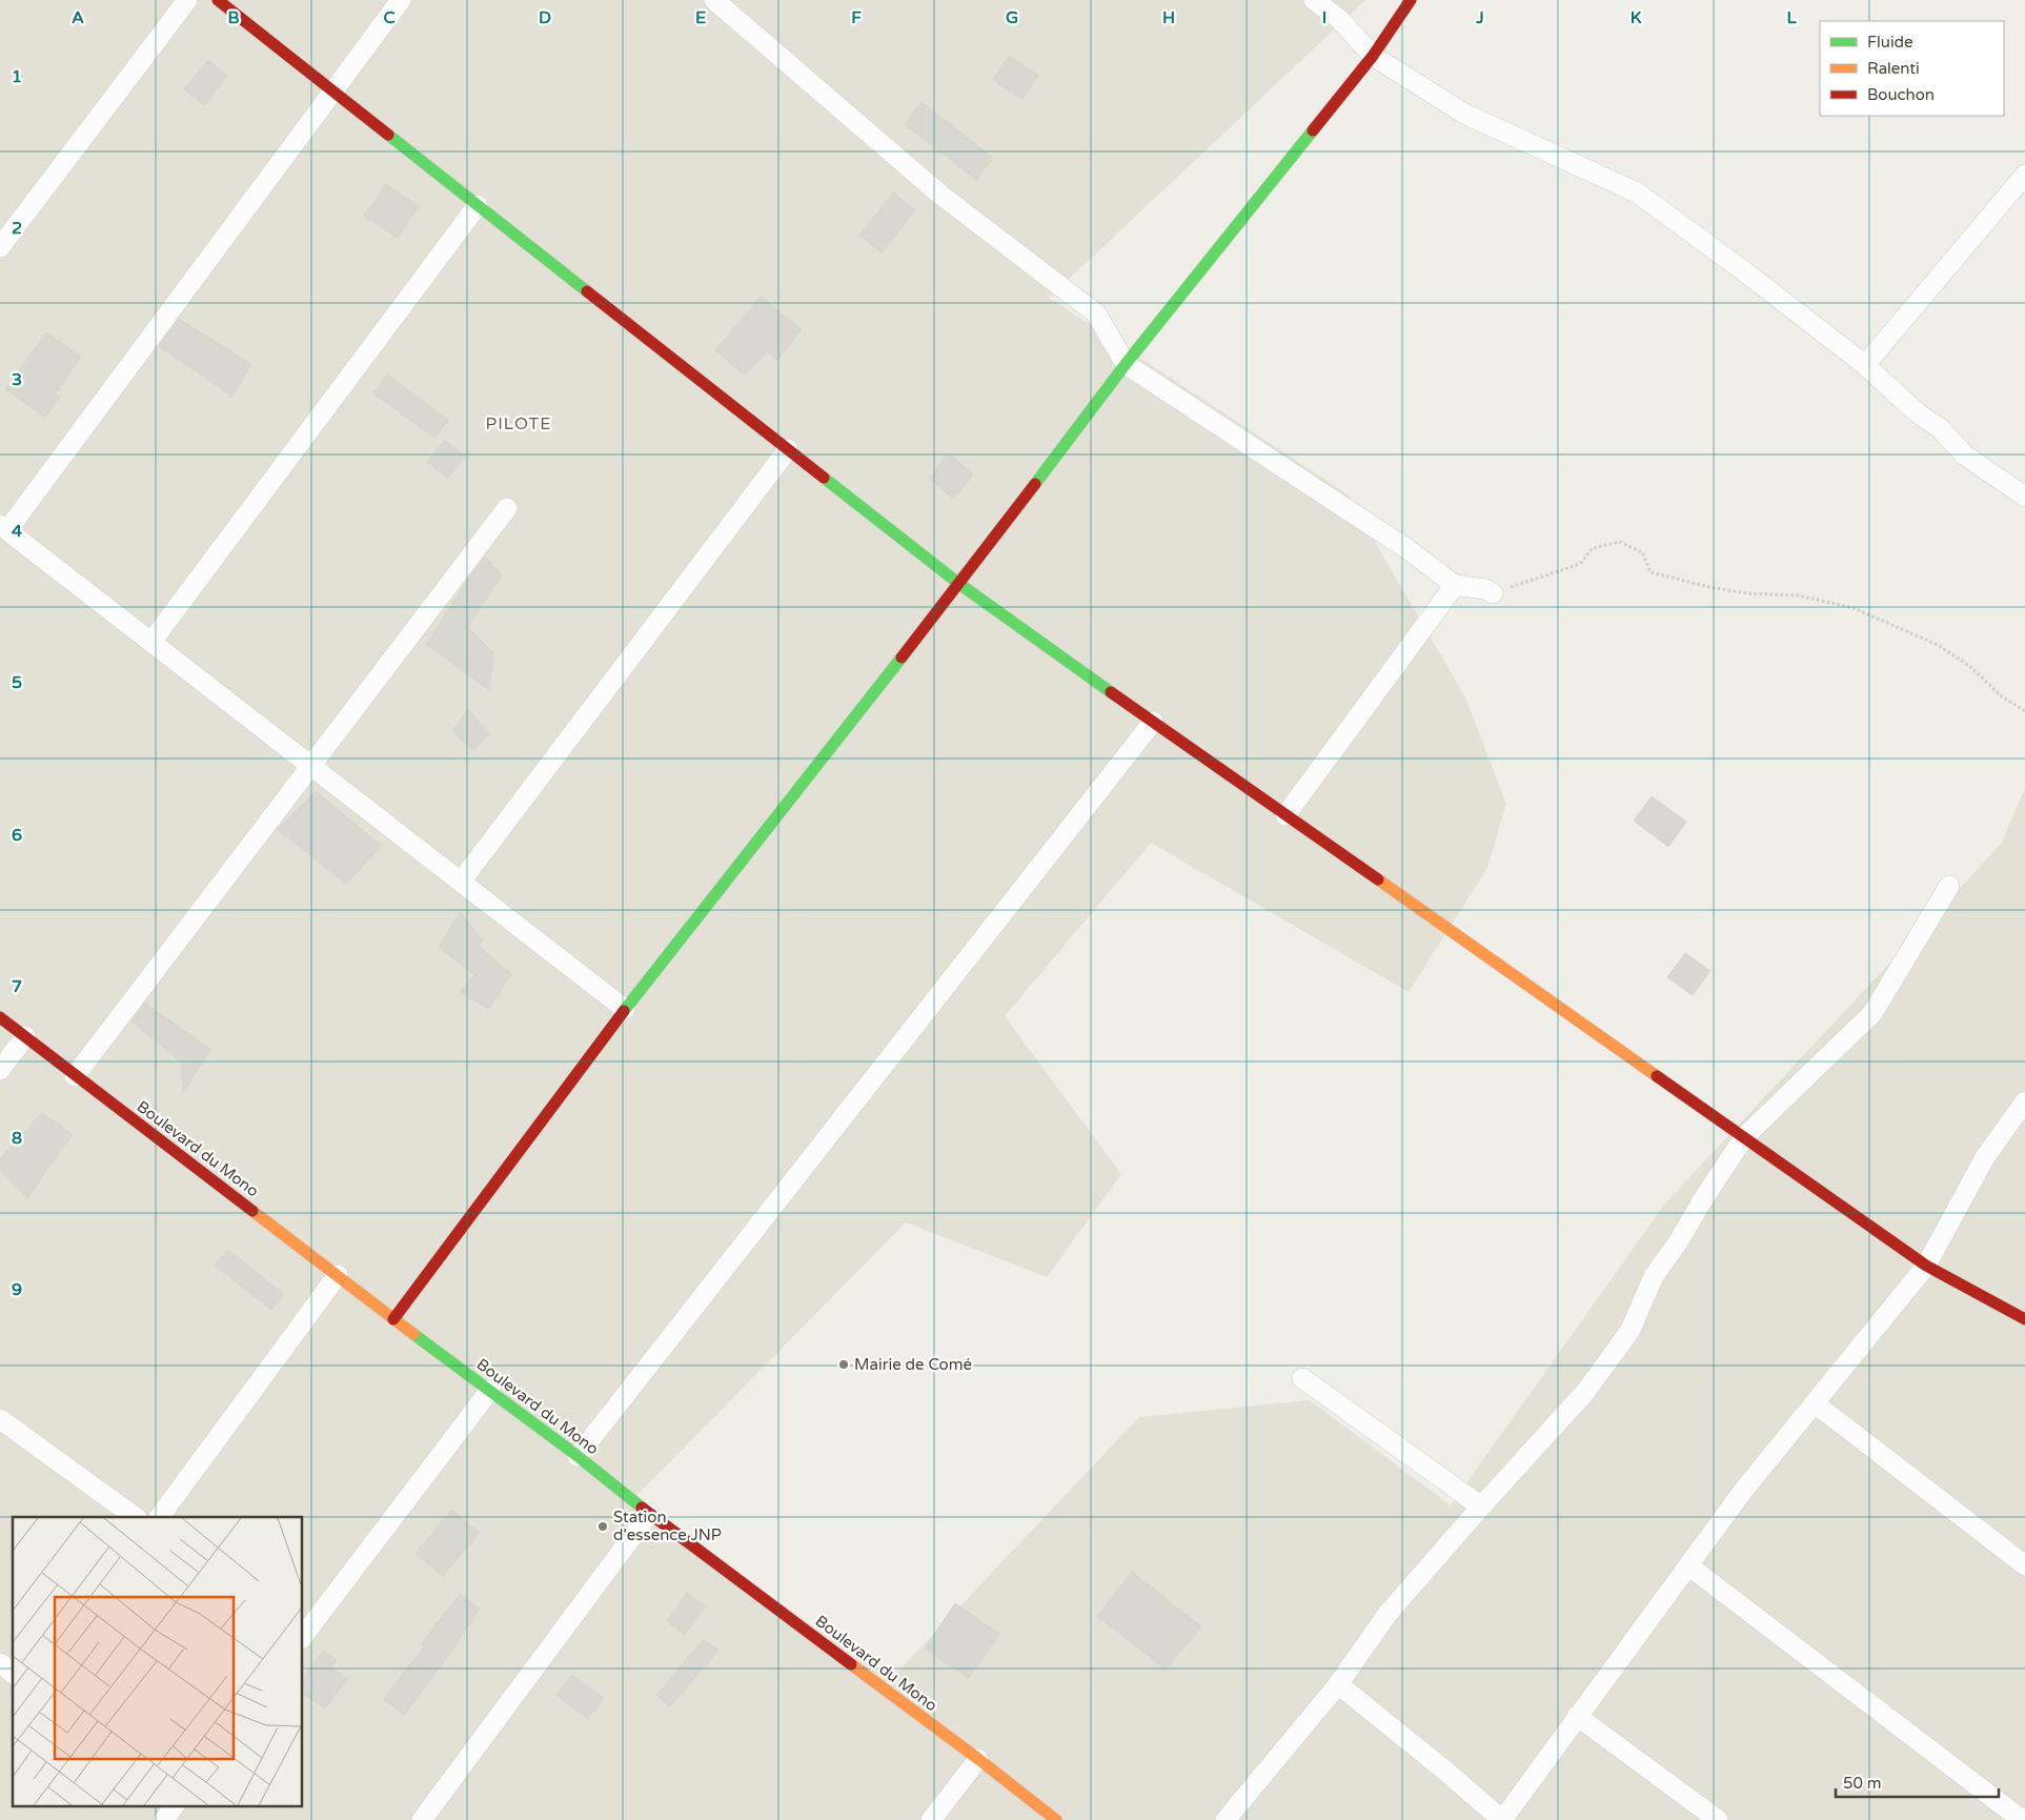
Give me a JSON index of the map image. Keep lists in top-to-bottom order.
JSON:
{
  "streets": {
    "street": ["Boulevard du Mono"]
  },
  "districts": ["PILOTE"],
  "places": ["Mairie de Comé", "Station d'essence JNP"],
  "legend": ["Fluide", "Ralenti", "Bouchon"],
  "scale_bar": "50 m",
  "grid": {
    "columns": [
      "A",
      "B",
      "C",
      "D",
      "E",
      "F",
      "G",
      "H",
      "I",
      "J",
      "K",
      "L"
    ],
    "rows": [
      "1",
      "2",
      "3",
      "4",
      "5",
      "6",
      "7",
      "8",
      "9"
    ]
  }
}
